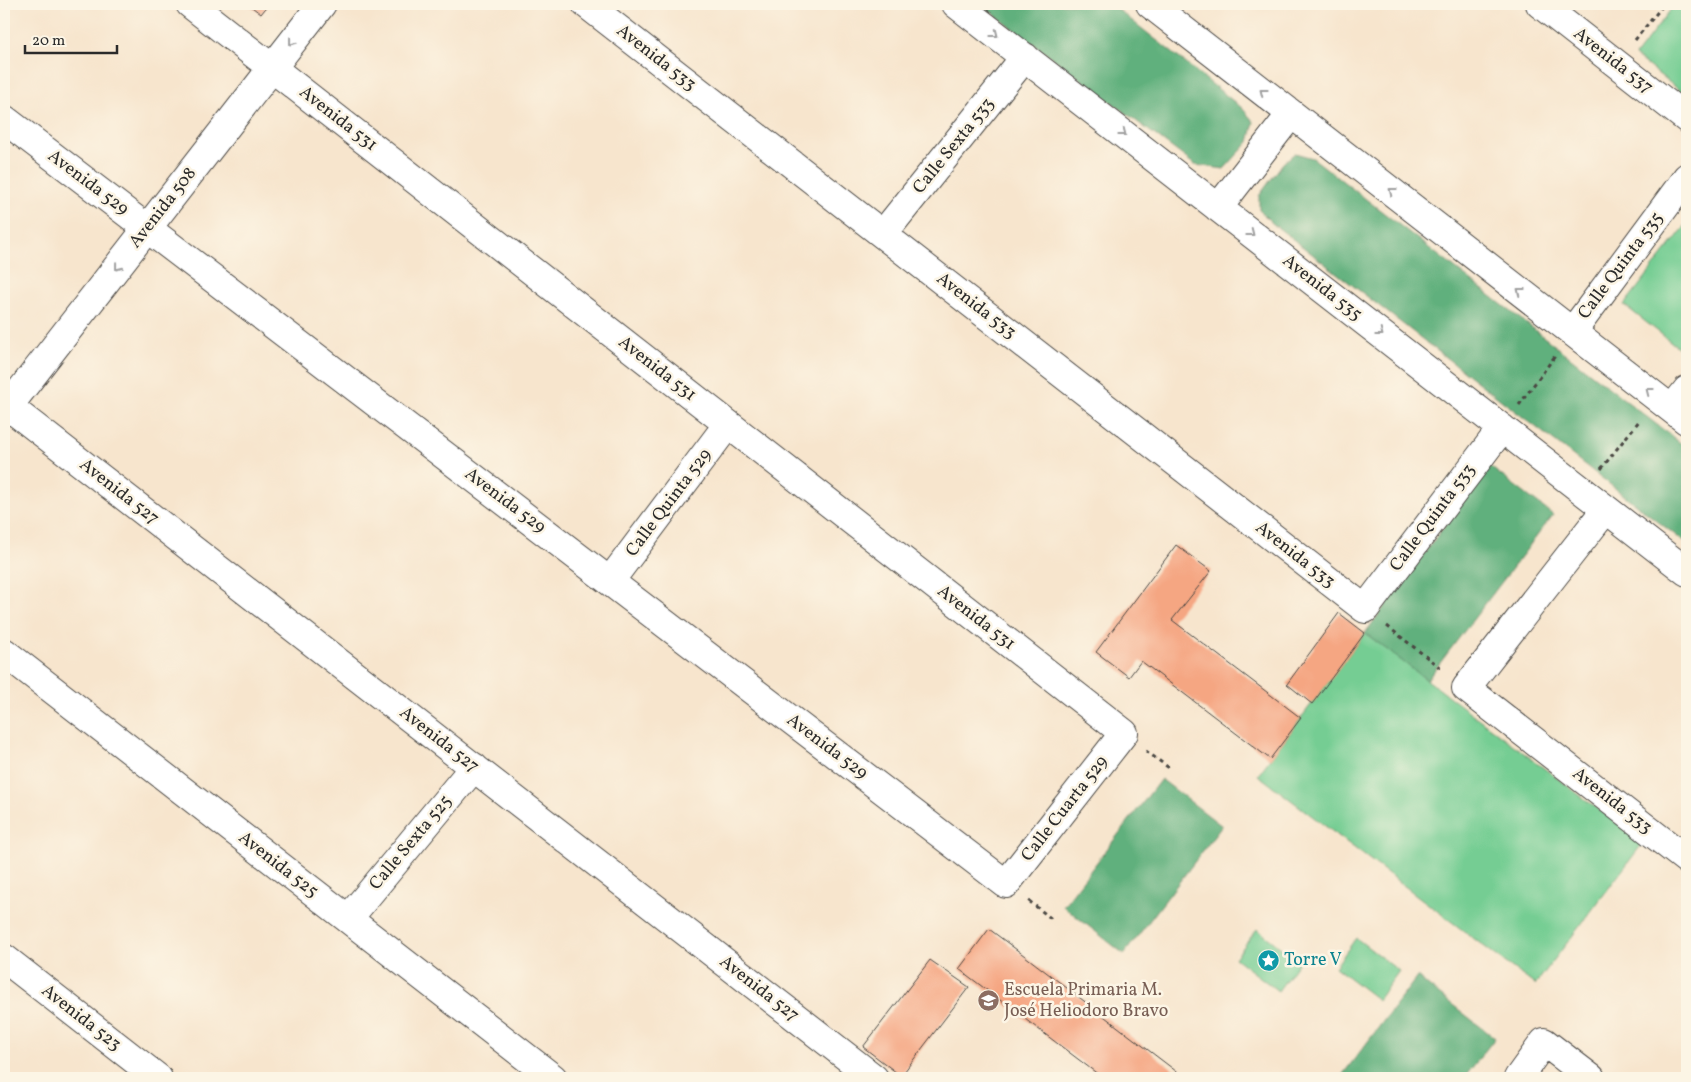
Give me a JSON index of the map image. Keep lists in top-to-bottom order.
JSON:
{
  "streets": {
    "street": [
      "Avenida 533",
      "Avenida 537",
      "Avenida 531",
      "Calle Sexta 533",
      "Avenida 529",
      "Avenida 508",
      "Calle Quinta 535",
      "Avenida 535",
      "Avenida 527",
      "Calle Quinta 529",
      "Calle Quinta 533",
      "Calle Cuarta 529",
      "Calle Sexta 525",
      "Avenida 525",
      "Avenida 523"
    ]
  },
  "crossings": [
    ["Avenida 533", "Calle Sexta 533"],
    ["Avenida 533", "Calle Quinta 533"],
    ["Avenida 531", "Avenida 508"],
    ["Avenida 531", "Calle Quinta 529"],
    ["Avenida 531", "Calle Cuarta 529"],
    ["Calle Sexta 533", "Avenida 535"],
    ["Avenida 529", "Avenida 508"],
    ["Avenida 529", "Calle Quinta 529"],
    ["Avenida 529", "Calle Cuarta 529"],
    ["Avenida 508", "Avenida 527"],
    ["Avenida 535", "Calle Quinta 533"],
    ["Avenida 527", "Calle Sexta 525"],
    ["Calle Sexta 525", "Avenida 525"]
  ],
  "one_way": ["Avenida 508"],
  "places": {
    "place": ["Torre V"],
    "school or university": ["Escuela Primaria M. José Heliodoro Bravo"]
  },
  "scale_bar": "20 m"
}
